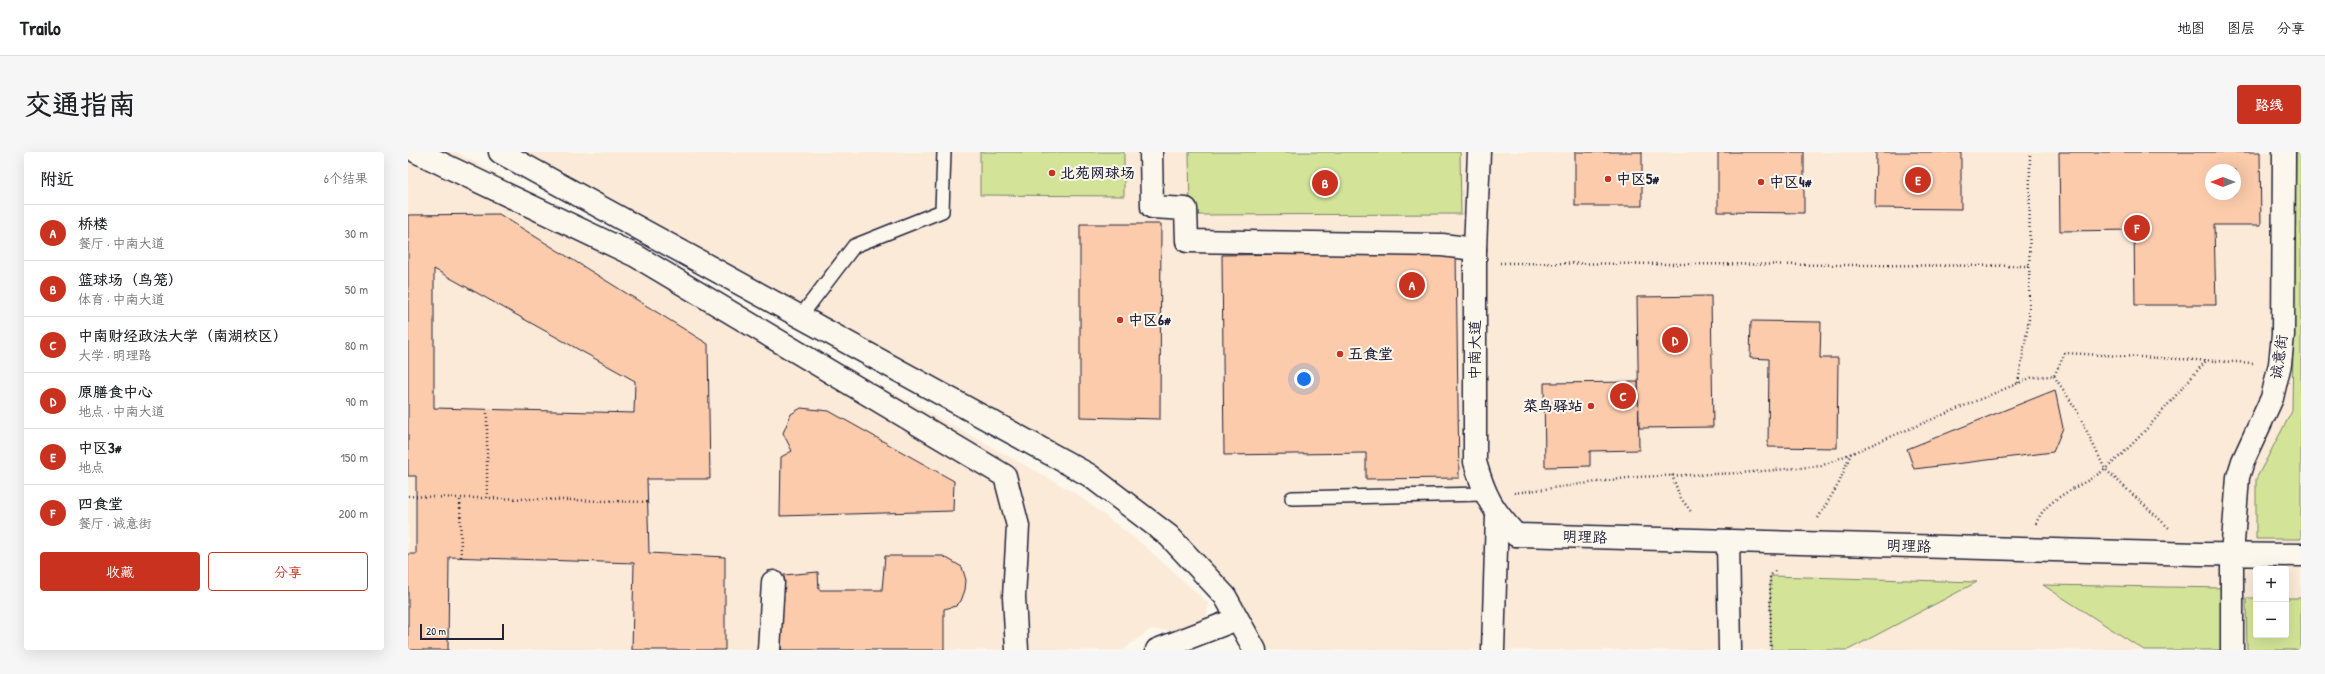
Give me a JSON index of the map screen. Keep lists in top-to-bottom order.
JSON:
{
  "streets": {
    "street": ["中南大道", "诚意街", "明理路"]
  },
  "crossings": [
    ["中南大道", "明理路"],
    ["诚意街", "明理路"]
  ],
  "places": [
    "北苑网球场",
    "中区5#",
    "中区4#",
    "中区6#",
    "五食堂",
    "菜鸟驿站"
  ],
  "scale_bar": "20 m",
  "north": "left",
  "page": {
    "header": "Trailo",
    "nav": ["地图", "图层", "分享"],
    "title": "交通指南",
    "buttons": [
      "路线",
      ["收藏", "分享"]
    ],
    "heading": ["附近", "6个结果"],
    "pins": [
      "E",
      "B",
      "F",
      "A",
      "D",
      "C"
    ],
    "list": [
      {
        "mark": "A",
        "name": "桥楼",
        "note": "餐厅 · 中南大道",
        "value": "30 m"
      },
      {
        "mark": "B",
        "name": "篮球场（鸟笼）",
        "note": "体育 · 中南大道",
        "value": "50 m"
      },
      {
        "mark": "C",
        "name": "中南财经政法大学（南湖校区）",
        "note": "大学 · 明理路",
        "value": "80 m"
      },
      {
        "mark": "D",
        "name": "原膳食中心",
        "note": "地点 · 中南大道",
        "value": "90 m"
      },
      {
        "mark": "E",
        "name": "中区3#",
        "note": "地点",
        "value": "150 m"
      },
      {
        "mark": "F",
        "name": "四食堂",
        "note": "餐厅 · 诚意街",
        "value": "200 m"
      }
    ],
    "map_buttons": ["+", "−"],
    "scale": "20 m"
  }
}
